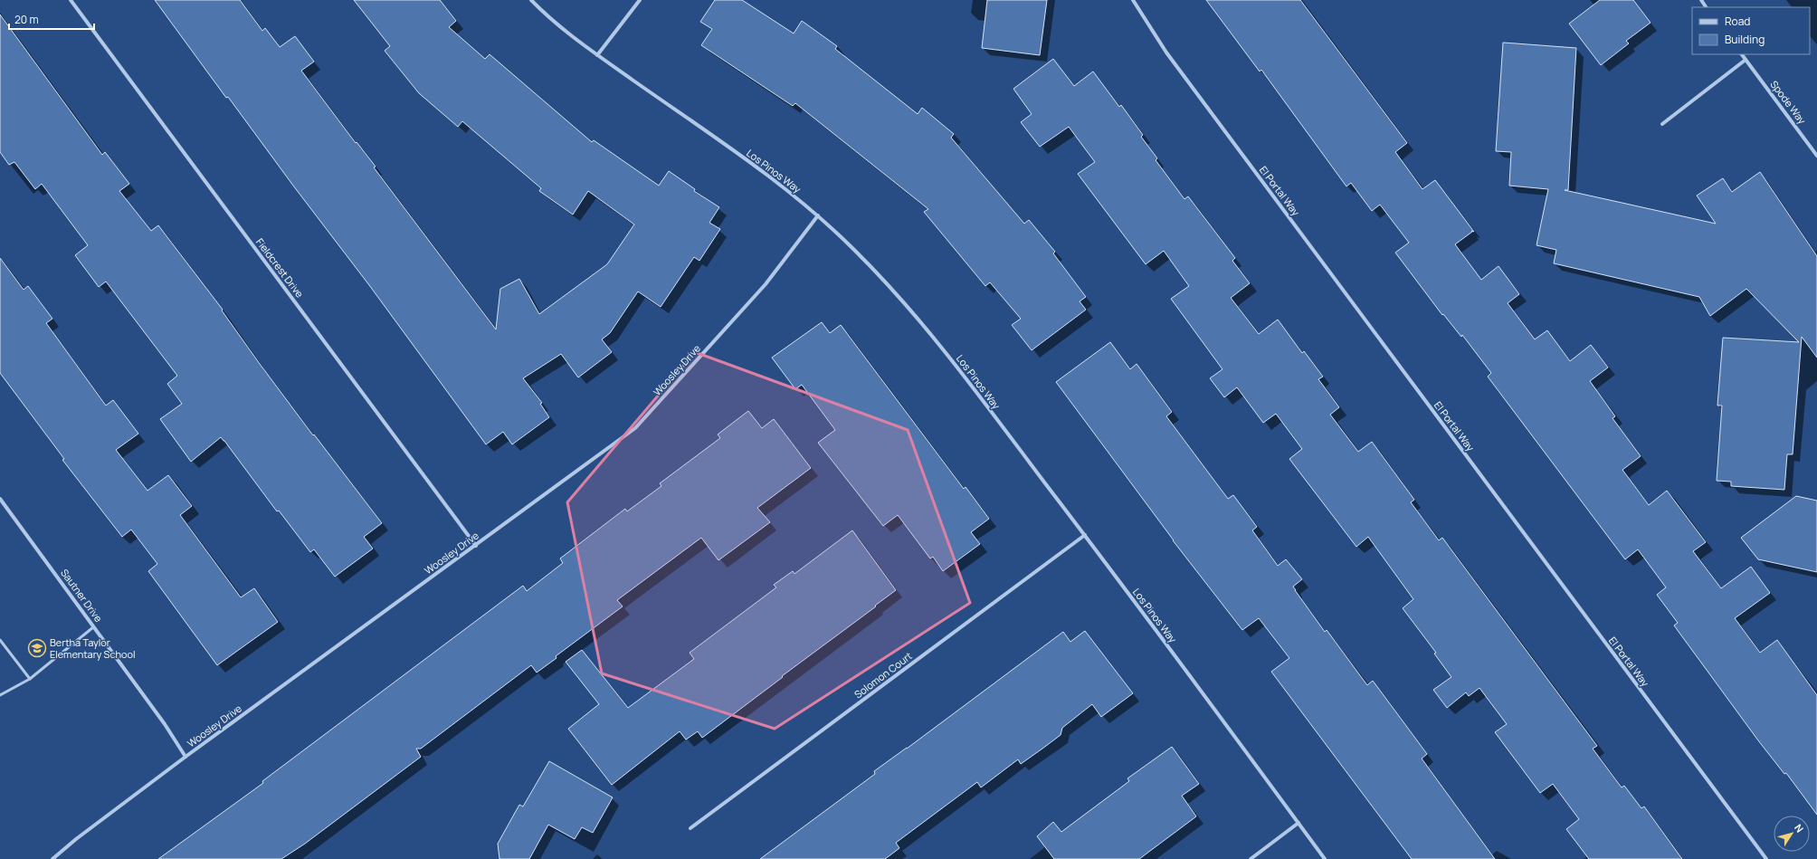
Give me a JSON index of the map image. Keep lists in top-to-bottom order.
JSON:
{
  "streets": {
    "street": [
      "Spode Way",
      "Los Pinos Way",
      "El Portal Way",
      "Fieldcrest Drive",
      "Woosley Drive",
      "Sautner Drive",
      "Solomon Court"
    ]
  },
  "crossings": [
    ["Los Pinos Way", "Woosley Drive"],
    ["Los Pinos Way", "Solomon Court"],
    ["Fieldcrest Drive", "Woosley Drive"],
    ["Woosley Drive", "Sautner Drive"]
  ],
  "places": {
    "school or university": ["Bertha Taylor Elementary School"]
  },
  "legend": ["Road", "Building"],
  "scale_bar": "20 m",
  "north": "top right"
}
